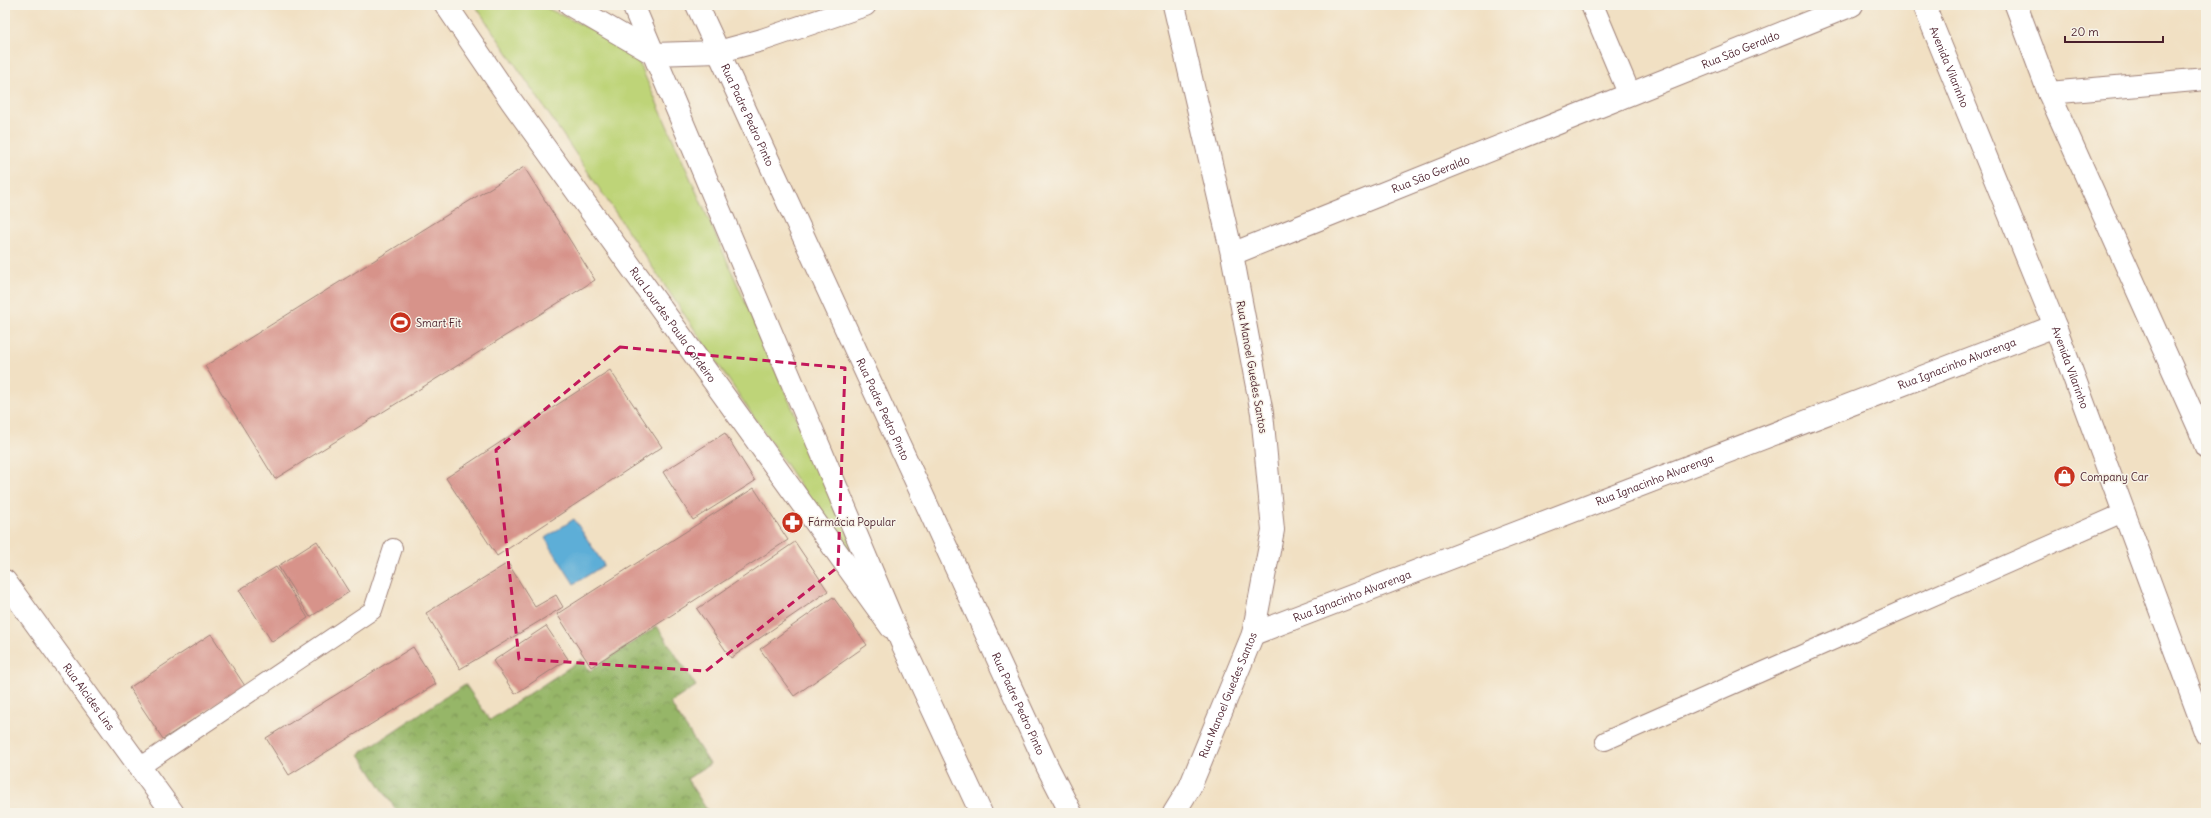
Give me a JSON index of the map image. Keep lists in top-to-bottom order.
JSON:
{
  "streets": {
    "main road": [
      "Rua São Geraldo",
      "Avenida Vilarinho",
      "Rua Padre Pedro Pinto",
      "Rua Lourdes Paula Cordeiro",
      "Rua Ignacinho Alvarenga",
      "Rua Manoel Guedes Santos",
      "Rua Alcides Lins"
    ]
  },
  "crossings": [
    ["Rua São Geraldo", "Rua Manoel Guedes Santos"],
    ["Avenida Vilarinho", "Rua Ignacinho Alvarenga"],
    ["Rua Ignacinho Alvarenga", "Rua Manoel Guedes Santos"]
  ],
  "places": {
    "sports": ["Smart Fit"],
    "shop": ["Company Car"],
    "pharmacy": ["Fármácia Popular"]
  },
  "scale_bar": "20 m"
}
